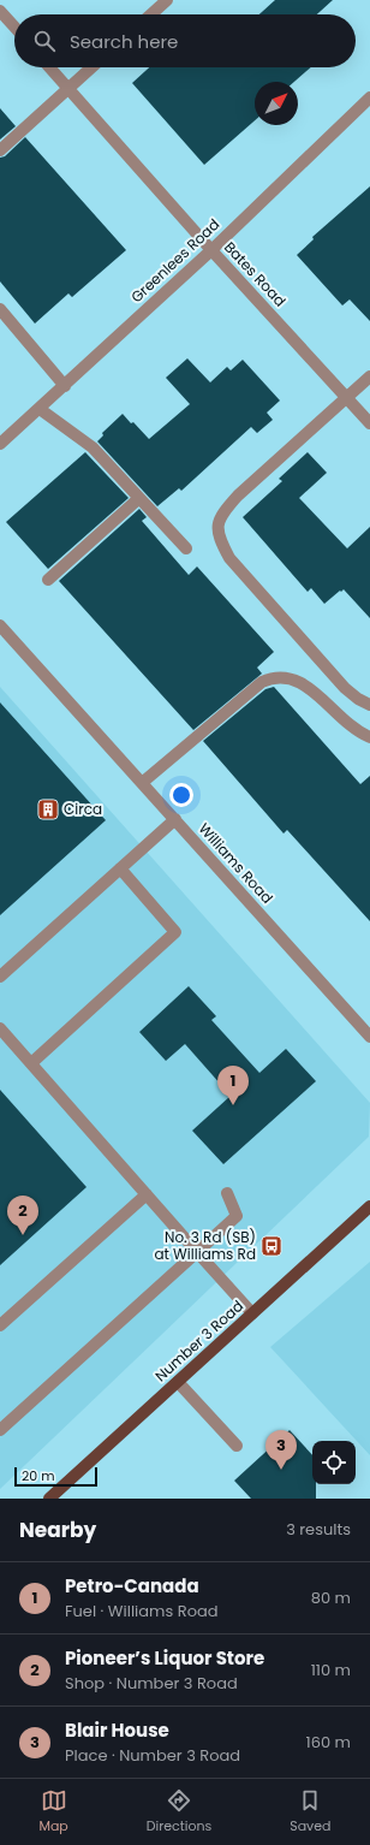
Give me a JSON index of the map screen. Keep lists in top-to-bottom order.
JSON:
{
  "streets": {
    "main road": ["Number 3 Road"],
    "street": ["Greenlees Road", "Bates Road", "Williams Road"]
  },
  "crossings": [
    ["Greenlees Road", "Bates Road"]
  ],
  "places": {
    "building": ["Circa"],
    "bus stop": ["No. 3 Rd (SB) at Williams Rd"]
  },
  "scale_bar": "20 m",
  "north": "top right",
  "page": {
    "search": "Search here",
    "pins": ["1", "2", "3"],
    "scale": "20 m",
    "heading": ["Nearby", "3 results"],
    "list": [
      {
        "mark": "1",
        "name": "Petro-Canada",
        "note": "Fuel · Williams Road",
        "value": "80 m"
      },
      {
        "mark": "2",
        "name": "Pioneer’s Liquor Store",
        "note": "Shop · Number 3 Road",
        "value": "110 m"
      },
      {
        "mark": "3",
        "name": "Blair House",
        "note": "Place · Number 3 Road",
        "value": "160 m"
      }
    ],
    "nav": ["Map", "Directions", "Saved"]
  }
}
